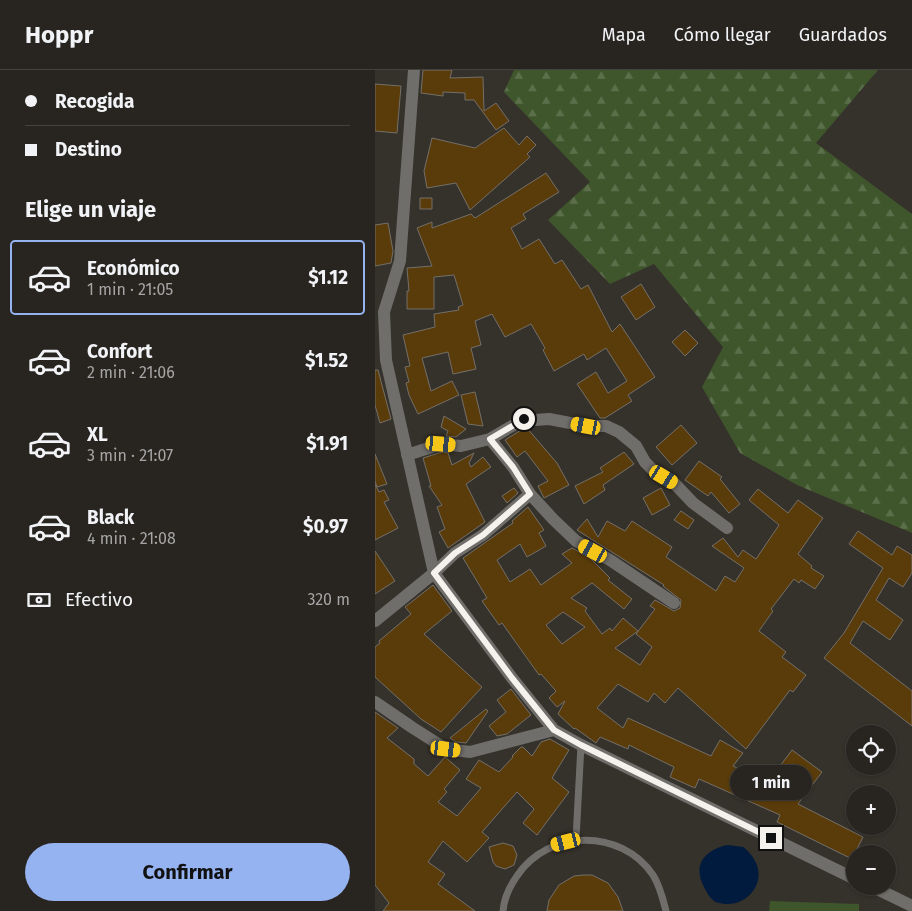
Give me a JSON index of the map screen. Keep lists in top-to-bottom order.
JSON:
{
  "page": {
    "header": "Hoppr",
    "nav": ["Mapa", "Cómo llegar", "Guardados"],
    "banner": ["Recogida", "Destino"],
    "heading": "Elige un viaje",
    "list": [
      {
        "name": "Económico",
        "note": "1 min · 21:05",
        "value": "$1.12"
      },
      {
        "name": "Confort",
        "note": "2 min · 21:06",
        "value": "$1.52"
      },
      {
        "name": "XL",
        "note": "3 min · 21:07",
        "value": "$1.91"
      },
      {
        "name": "Black",
        "note": "4 min · 21:08",
        "value": "$0.97"
      }
    ],
    "pay": ["Efectivo", "320 m"],
    "map_buttons": ["+", "−"],
    "bubble": "1 min",
    "buttons": "Confirmar"
  }
}
